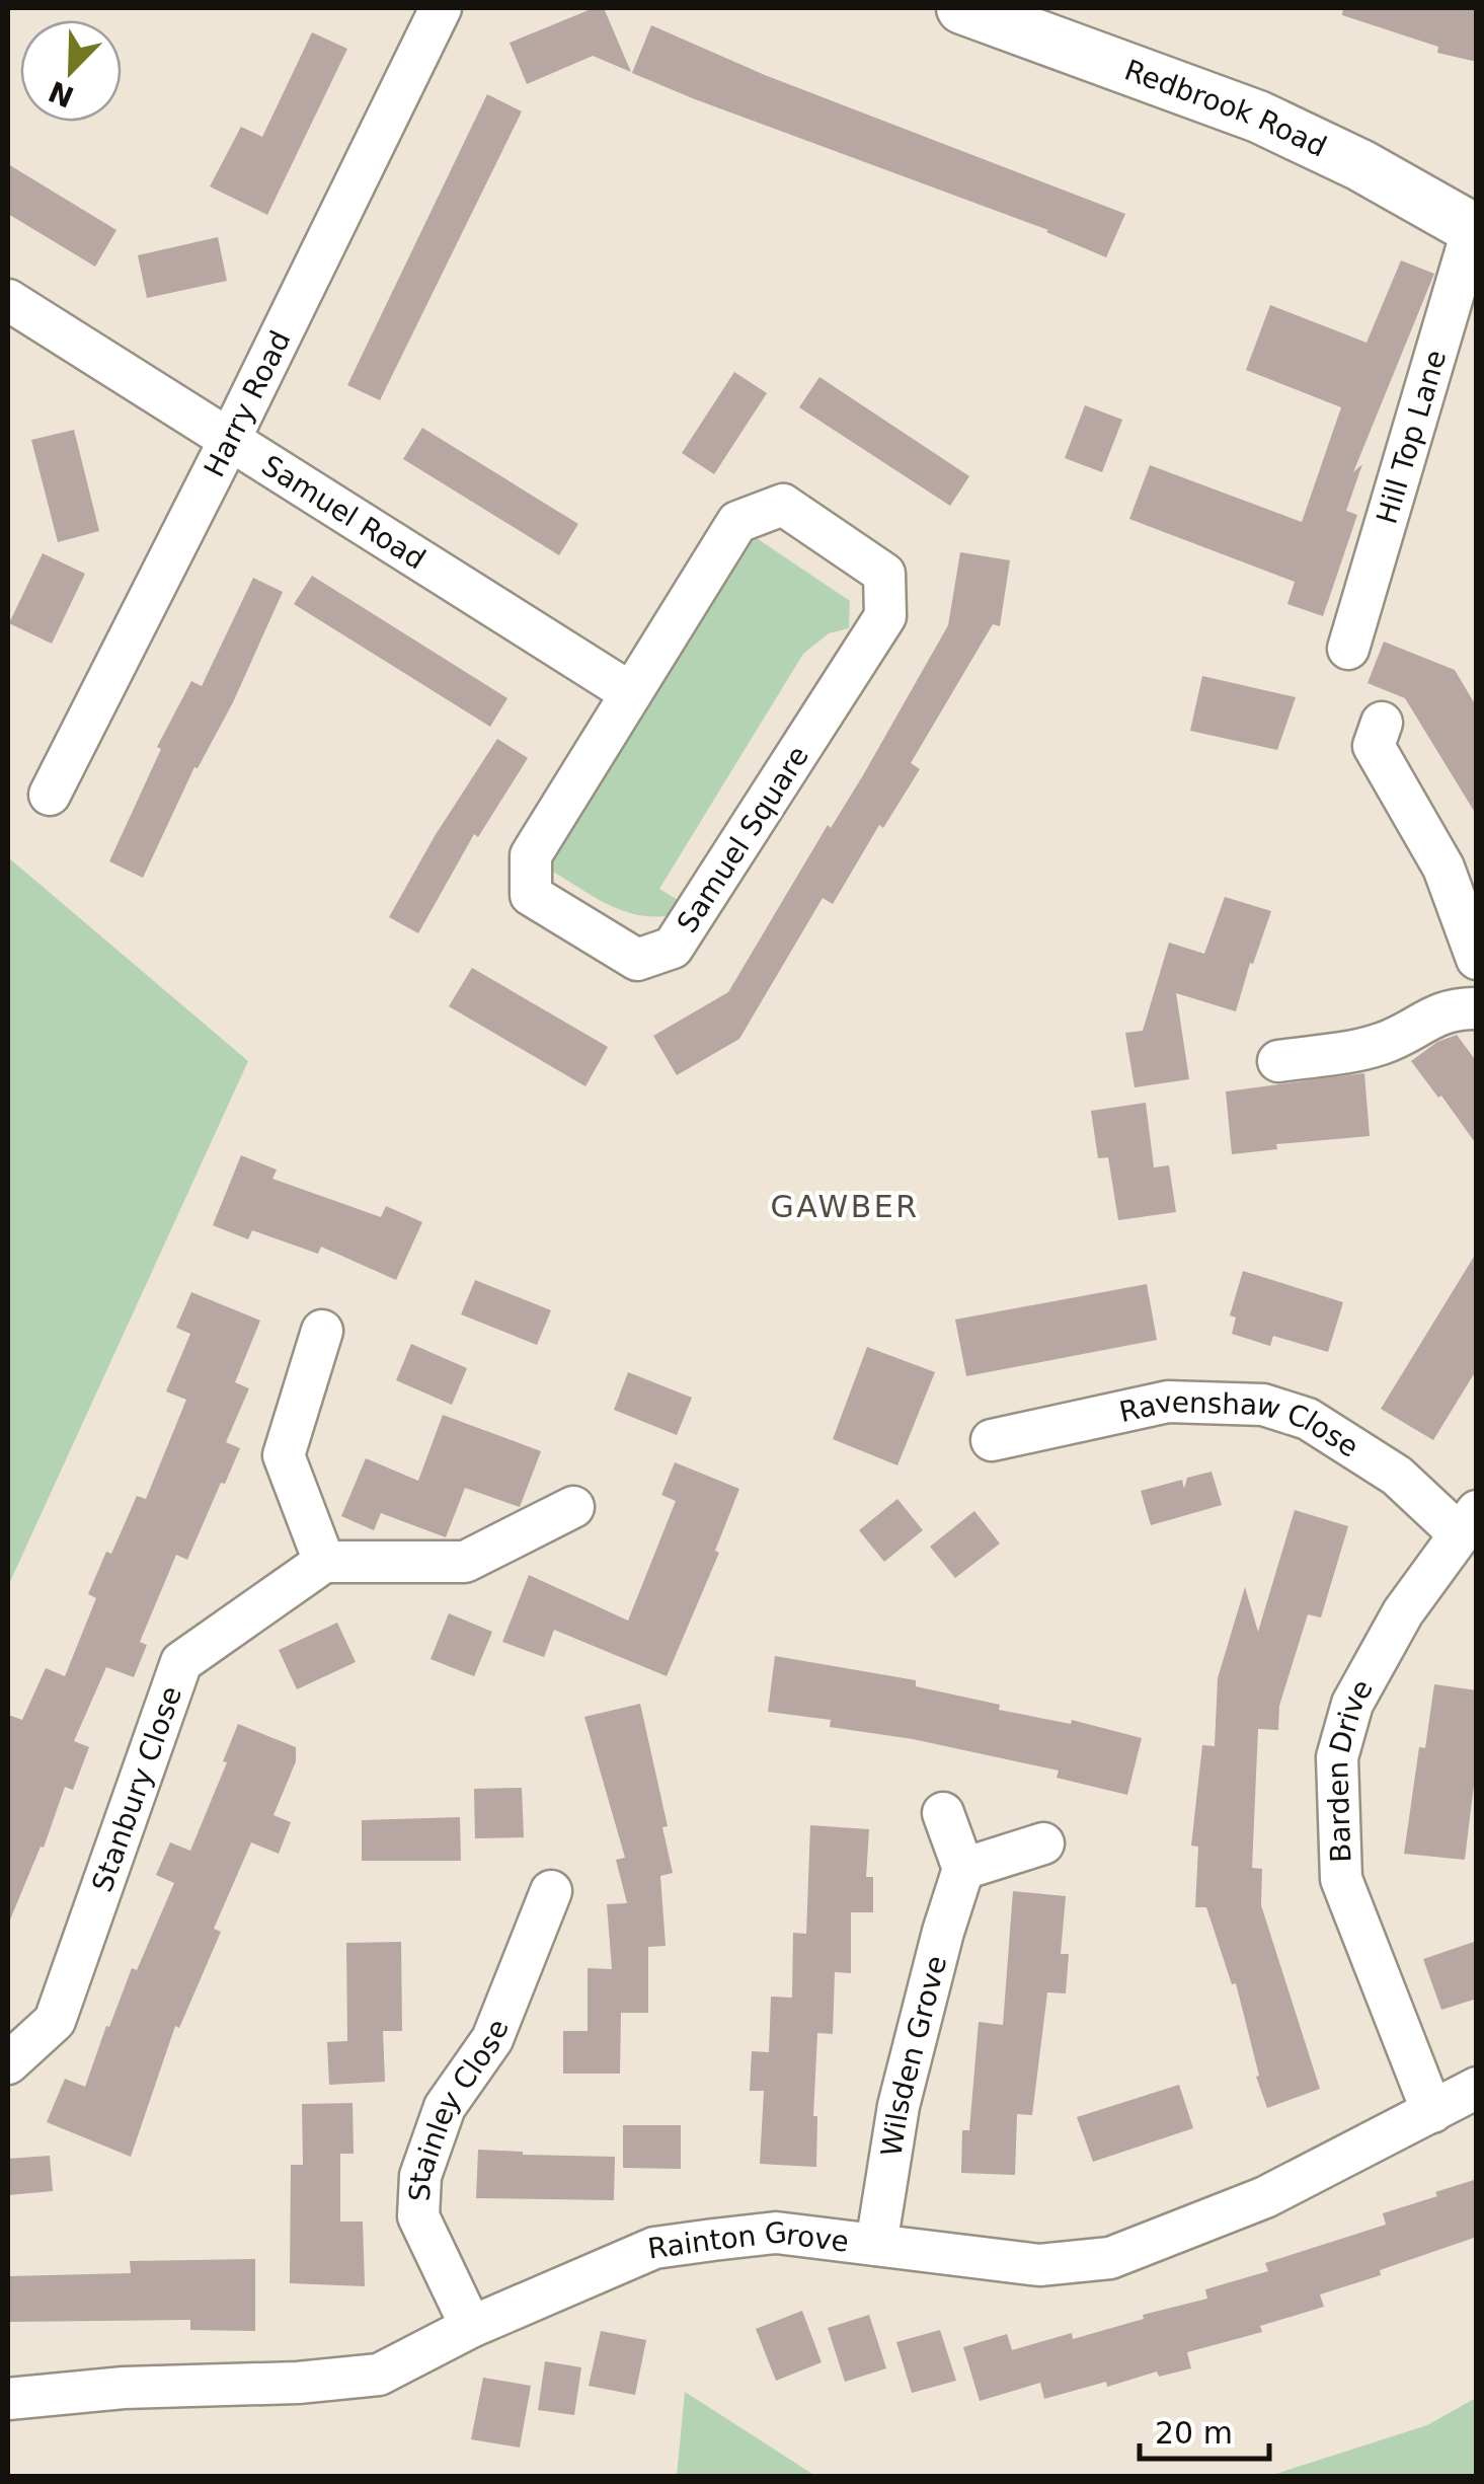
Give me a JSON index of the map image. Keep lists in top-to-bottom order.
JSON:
{
  "streets": {
    "street": [
      "Redbrook Road",
      "Harry Road",
      "Hill Top Lane",
      "Samuel Road",
      "Samuel Square",
      "Ravenshaw Close",
      "Barden Drive",
      "Stanbury Close",
      "Wilsden Grove",
      "Stainley Close",
      "Rainton Grove"
    ]
  },
  "crossings": [
    ["Redbrook Road", "Hill Top Lane"],
    ["Harry Road", "Samuel Road"],
    ["Samuel Road", "Samuel Square"],
    ["Ravenshaw Close", "Barden Drive"],
    ["Barden Drive", "Rainton Grove"],
    ["Wilsden Grove", "Rainton Grove"],
    ["Stainley Close", "Rainton Grove"]
  ],
  "districts": ["GAWBER"],
  "scale_bar": "20 m",
  "north": "bottom left"
}
